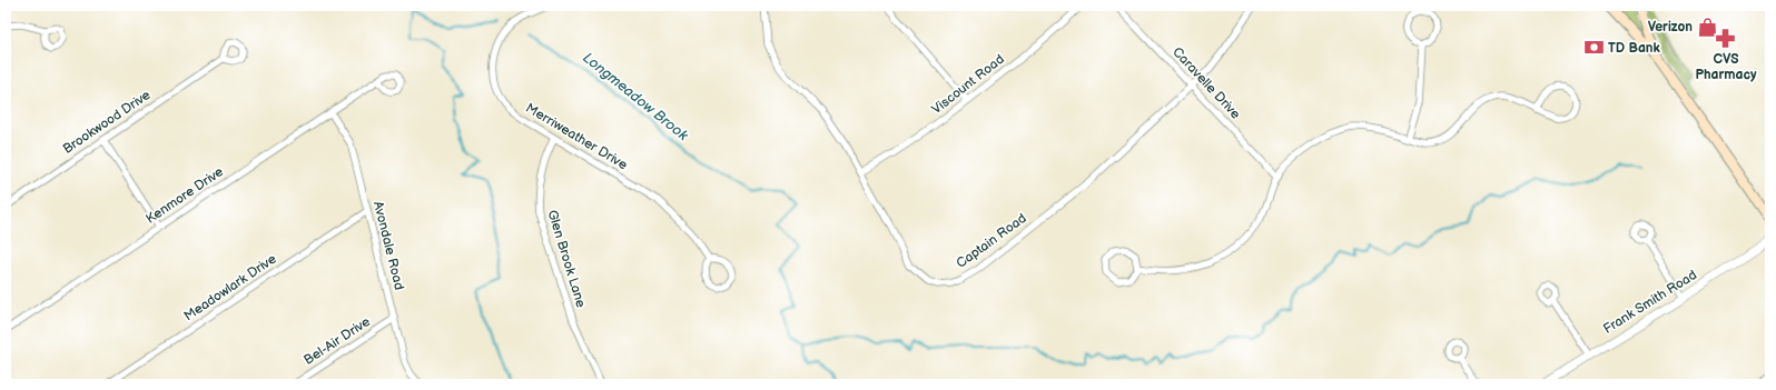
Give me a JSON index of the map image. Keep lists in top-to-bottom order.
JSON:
{
  "streets": {
    "street": [
      "Caravelle Drive",
      "Viscount Road",
      "Brookwood Drive",
      "Merriweather Drive",
      "Kenmore Drive",
      "Captain Road",
      "Avondale Road",
      "Glen Brook Lane",
      "Meadowlark Drive",
      "Frank Smith Road",
      "Bel-Air Drive"
    ]
  },
  "crossings": [
    ["Caravelle Drive", "Captain Road"],
    ["Viscount Road", "Captain Road"],
    ["Merriweather Drive", "Glen Brook Lane"],
    ["Kenmore Drive", "Avondale Road"],
    ["Avondale Road", "Meadowlark Drive"],
    ["Avondale Road", "Bel-Air Drive"]
  ],
  "water": ["Longmeadow Brook"],
  "places": {
    "shop": ["Verizon"],
    "pharmacy": ["CVS Pharmacy"],
    "bank": ["TD Bank"]
  }
}
